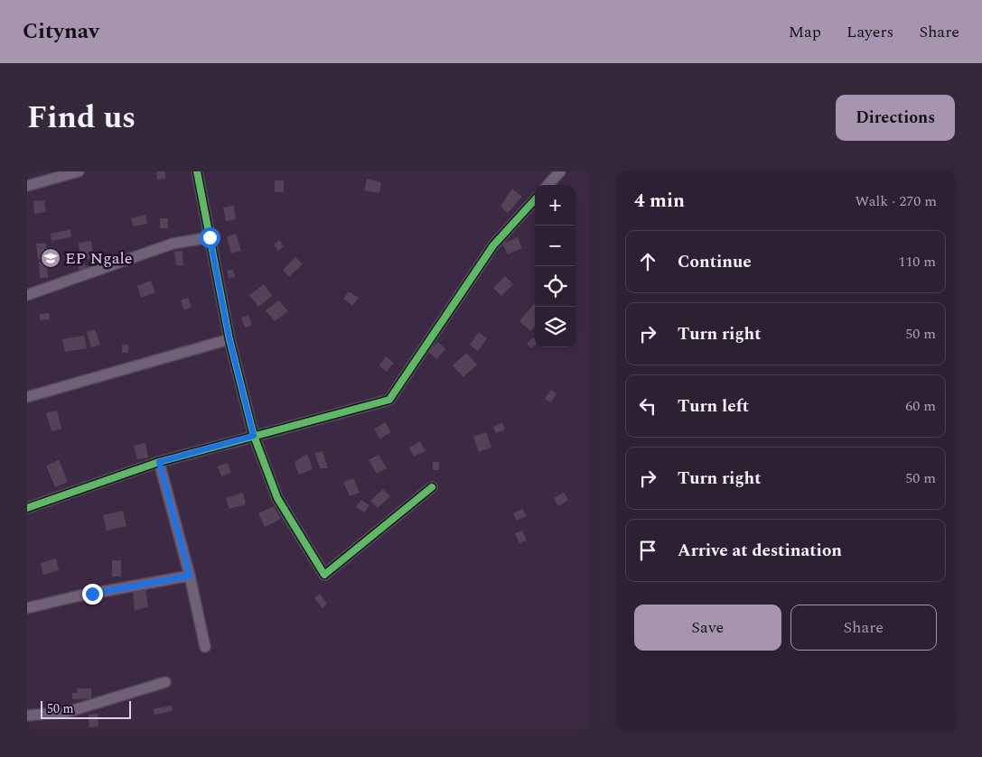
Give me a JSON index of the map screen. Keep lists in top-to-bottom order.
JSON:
{
  "places": {
    "school or university": ["EP Ngale"]
  },
  "scale_bar": "50 m",
  "page": {
    "header": "Citynav",
    "nav": ["Map", "Layers", "Share"],
    "title": "Find us",
    "buttons": [
      "Directions",
      ["Save", "Share"]
    ],
    "heading": ["4 min", "Walk · 270 m"],
    "map_buttons": ["+", "−"],
    "list": [
      ["Continue", "110 m"],
      ["Turn right", "50 m"],
      ["Turn left", "60 m"],
      ["Turn right", "50 m"],
      "Arrive at destination"
    ],
    "scale": "50 m"
  }
}
